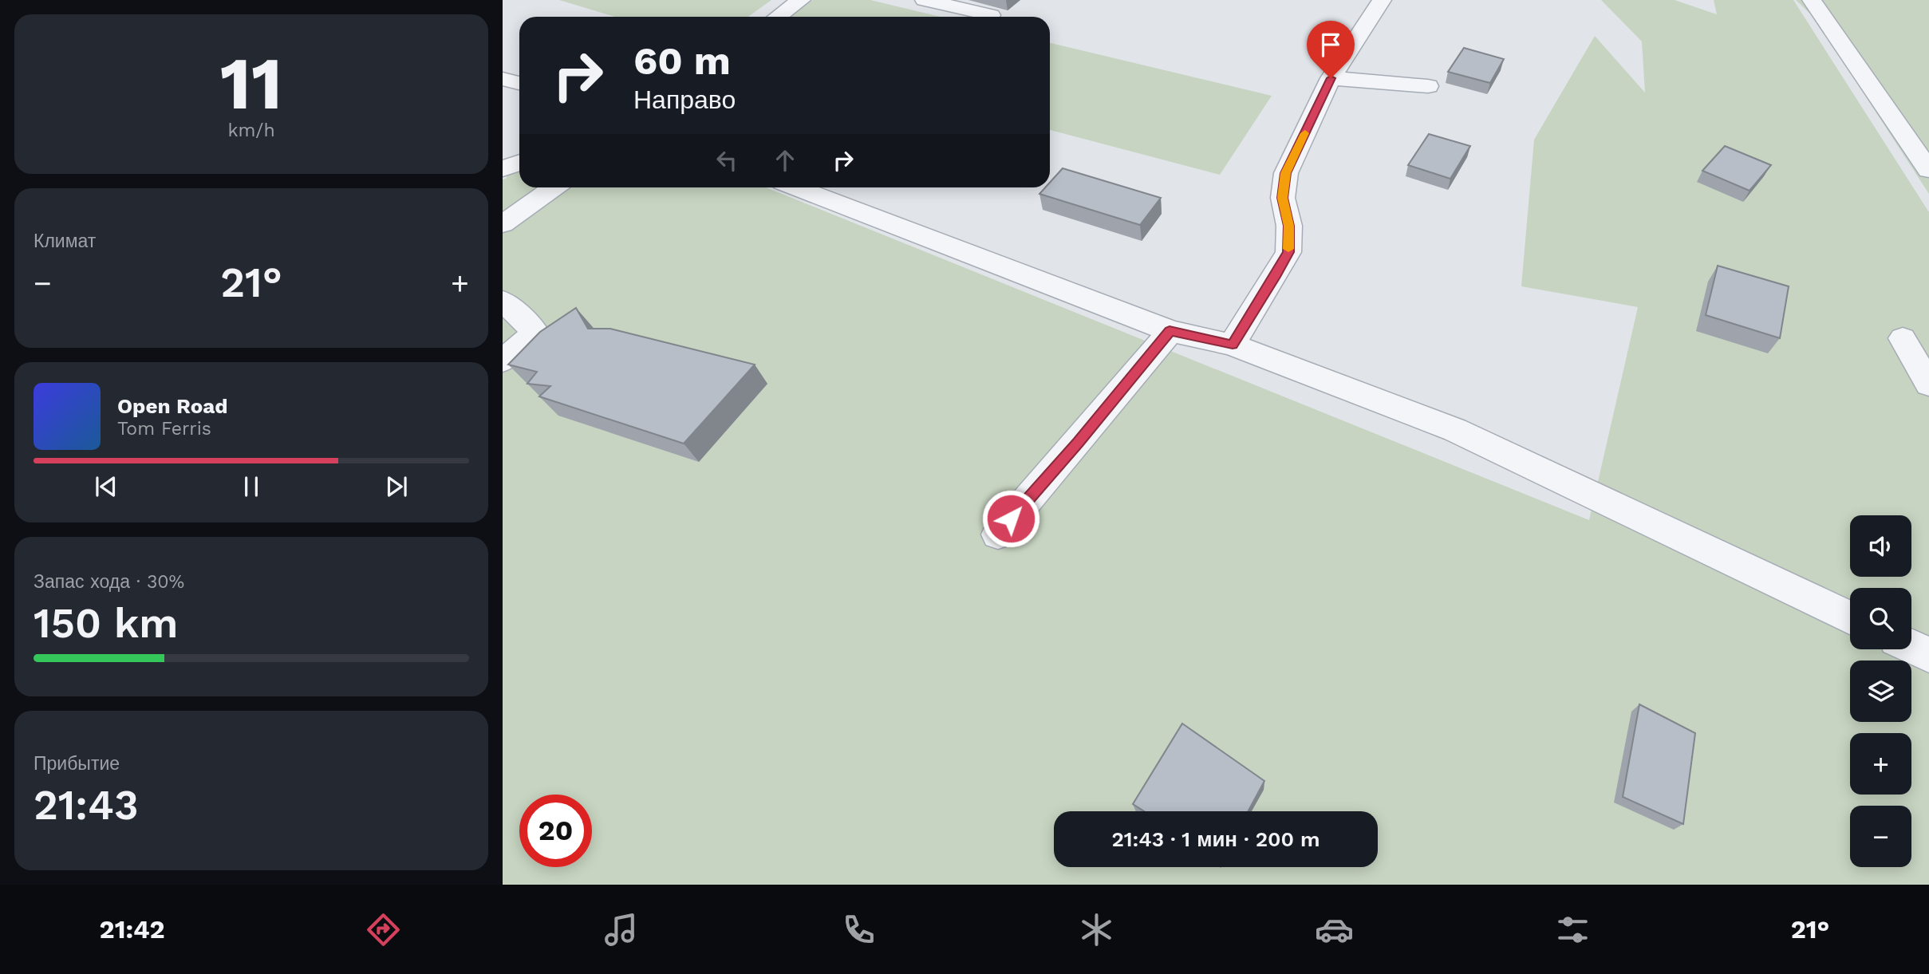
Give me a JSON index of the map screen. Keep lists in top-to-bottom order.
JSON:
{
  "page": {
    "tile": [
      ["11", "km/h"],
      "Климат",
      ["Запас хода · 30%", "150 km"],
      ["Прибытие", "21:43"]
    ],
    "turn": ["60 m", "Направо"],
    "heat": ["−", "21°", "+"],
    "song": ["Open Road", "Tom Ferris"],
    "map_buttons": ["+", "−"],
    "limit": "20",
    "trip": "21:43 · 1 мин · 200 m",
    "tabs": ["21:42", "21°"]
  }
}
